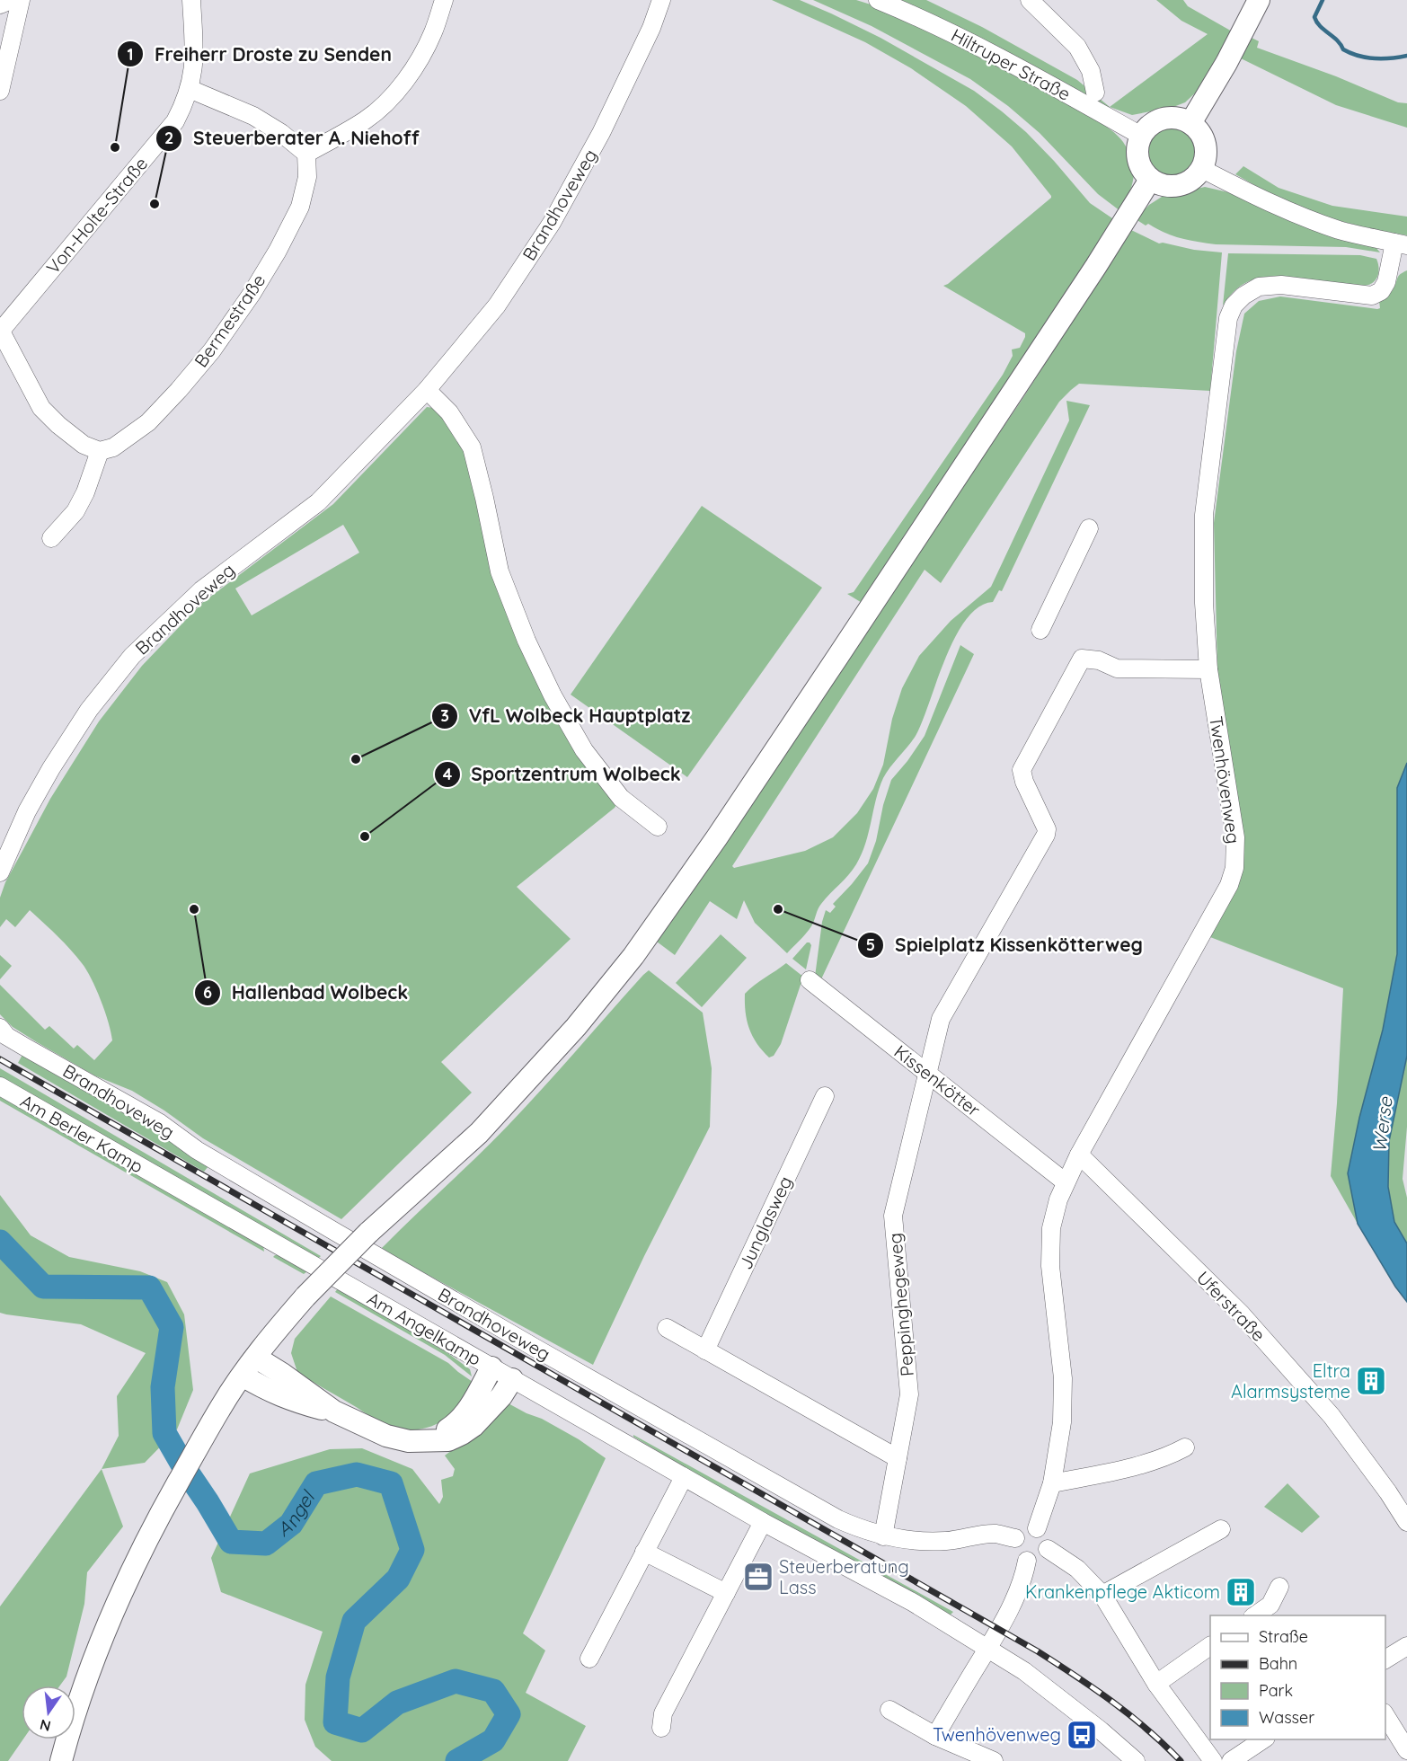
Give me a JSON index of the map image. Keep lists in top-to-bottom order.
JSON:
{
  "streets": {
    "street": [
      "Hiltruper Straße",
      "Brandhoveweg",
      "Von-Holte-Straße",
      "Bermestraße",
      "Twenhövenweg",
      "Kissenkötter",
      "Am Berler Kamp",
      "Junglasweg",
      "Peppinghegeweg",
      "Uferstraße",
      "Am Angelkamp"
    ]
  },
  "crossings": [
    ["Brandhoveweg", "Twenhövenweg"],
    ["Brandhoveweg", "Peppinghegeweg"],
    ["Twenhövenweg", "Kissenkötter"],
    ["Twenhövenweg", "Peppinghegeweg"],
    ["Twenhövenweg", "Uferstraße"],
    ["Kissenkötter", "Peppinghegeweg"],
    ["Am Berler Kamp", "Am Angelkamp"]
  ],
  "water": ["Werse", "Angel"],
  "places": {
    "other": [
      "Freiherr Droste zu Senden",
      "Steuerberater A. Niehoff",
      "VfL Wolbeck Hauptplatz",
      "Sportzentrum Wolbeck",
      "Hallenbad Wolbeck",
      "Spielplatz Kissenkötterweg"
    ],
    "building": ["Eltra Alarmsysteme", "Krankenpflege Akticom"],
    "office": ["Steuerberatung Lass"],
    "bus stop": ["Twenhövenweg"]
  },
  "legend": [
    "Straße",
    "Bahn",
    "Park",
    "Wasser"
  ],
  "north": "bottom"
}
